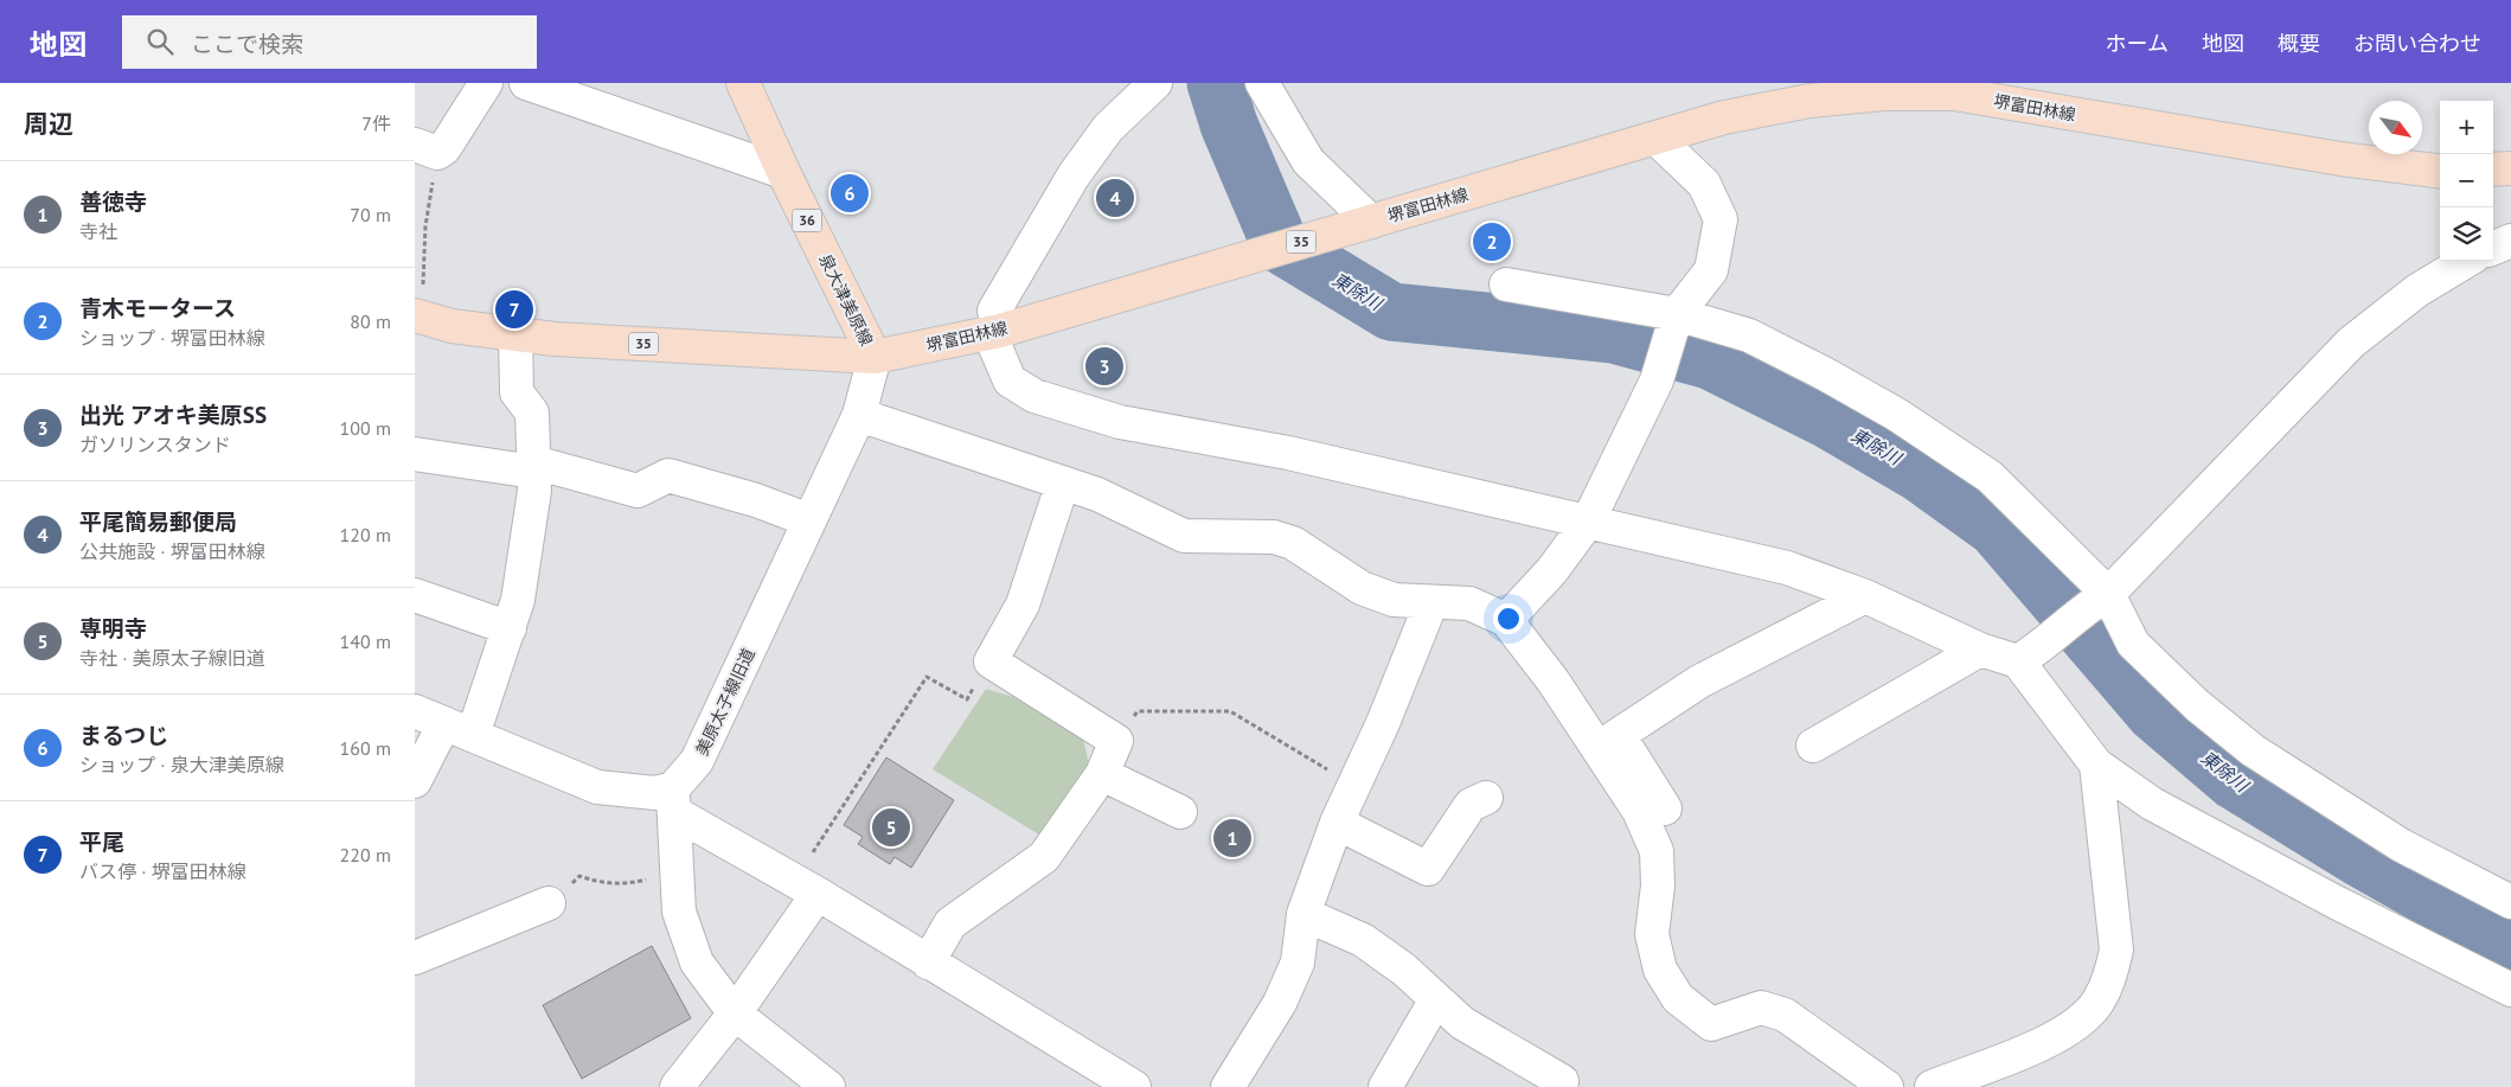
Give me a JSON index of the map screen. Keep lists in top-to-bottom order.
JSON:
{
  "streets": {
    "main road": [
      "堺富田林線",
      "36",
      "35",
      "泉大津美原線"
    ],
    "street": ["美原太子線旧道"]
  },
  "crossings": [
    ["堺富田林線", "泉大津美原線"],
    ["堺富田林線", "美原太子線旧道"],
    ["泉大津美原線", "美原太子線旧道"]
  ],
  "water": ["東除川"],
  "north": "bottom right",
  "page": {
    "header": "地図",
    "search": "ここで検索",
    "nav": [
      "ホーム",
      "地図",
      "概要",
      "お問い合わせ"
    ],
    "heading": ["周辺", "7件"],
    "map_buttons": ["+", "−"],
    "list": [
      {
        "mark": "1",
        "name": "善徳寺",
        "note": "寺社",
        "value": "70 m"
      },
      {
        "mark": "2",
        "name": "青木モータース",
        "note": "ショップ · 堺富田林線",
        "value": "80 m"
      },
      {
        "mark": "3",
        "name": "出光 アオキ美原SS",
        "note": "ガソリンスタンド",
        "value": "100 m"
      },
      {
        "mark": "4",
        "name": "平尾簡易郵便局",
        "note": "公共施設 · 堺富田林線",
        "value": "120 m"
      },
      {
        "mark": "5",
        "name": "専明寺",
        "note": "寺社 · 美原太子線旧道",
        "value": "140 m"
      },
      {
        "mark": "6",
        "name": "まるつじ",
        "note": "ショップ · 泉大津美原線",
        "value": "160 m"
      },
      {
        "mark": "7",
        "name": "平尾",
        "note": "バス停 · 堺富田林線",
        "value": "220 m"
      }
    ],
    "pins": [
      "6",
      "4",
      "2",
      "7",
      "3",
      "5",
      "1"
    ]
  }
}
